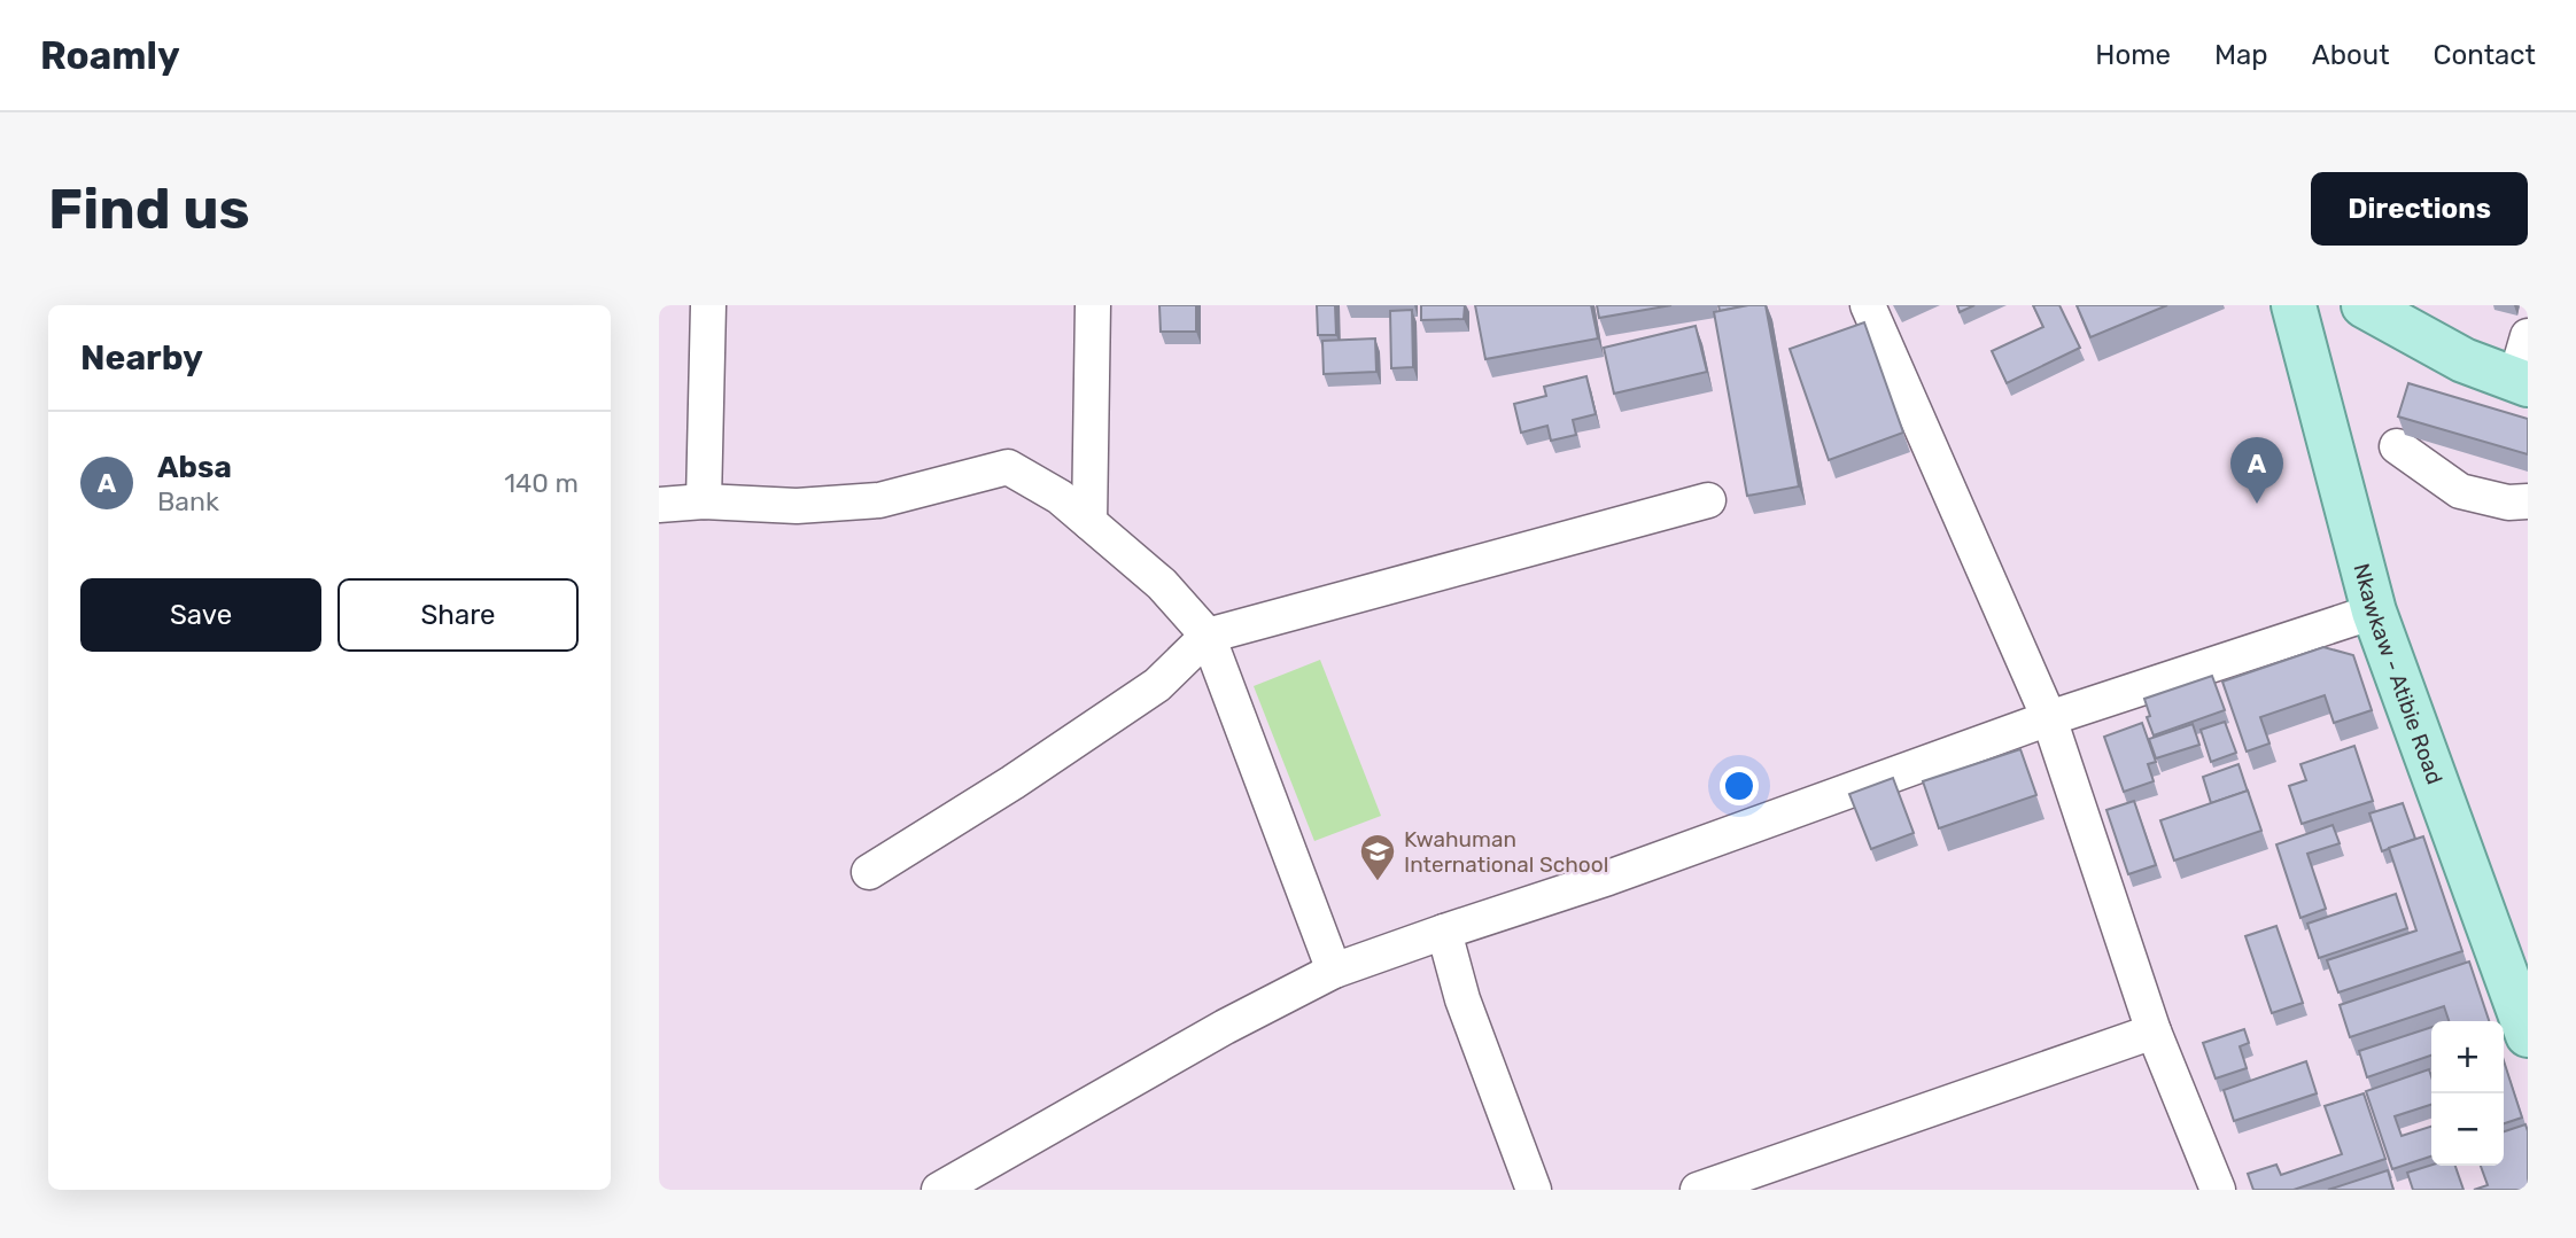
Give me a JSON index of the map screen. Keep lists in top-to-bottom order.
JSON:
{
  "streets": {
    "main road": ["Nkawkaw - Atibie Road"]
  },
  "places": {
    "school or university": ["Kwahuman International School"]
  },
  "page": {
    "header": "Roamly",
    "nav": [
      "Home",
      "Map",
      "About",
      "Contact"
    ],
    "buttons": [
      "Directions",
      ["Save", "Share"]
    ],
    "title": "Find us",
    "heading": "Nearby",
    "list": [
      {
        "mark": "A",
        "name": "Absa",
        "note": "Bank",
        "value": "140 m"
      }
    ],
    "pins": "A",
    "map_buttons": ["+", "−"]
  }
}
